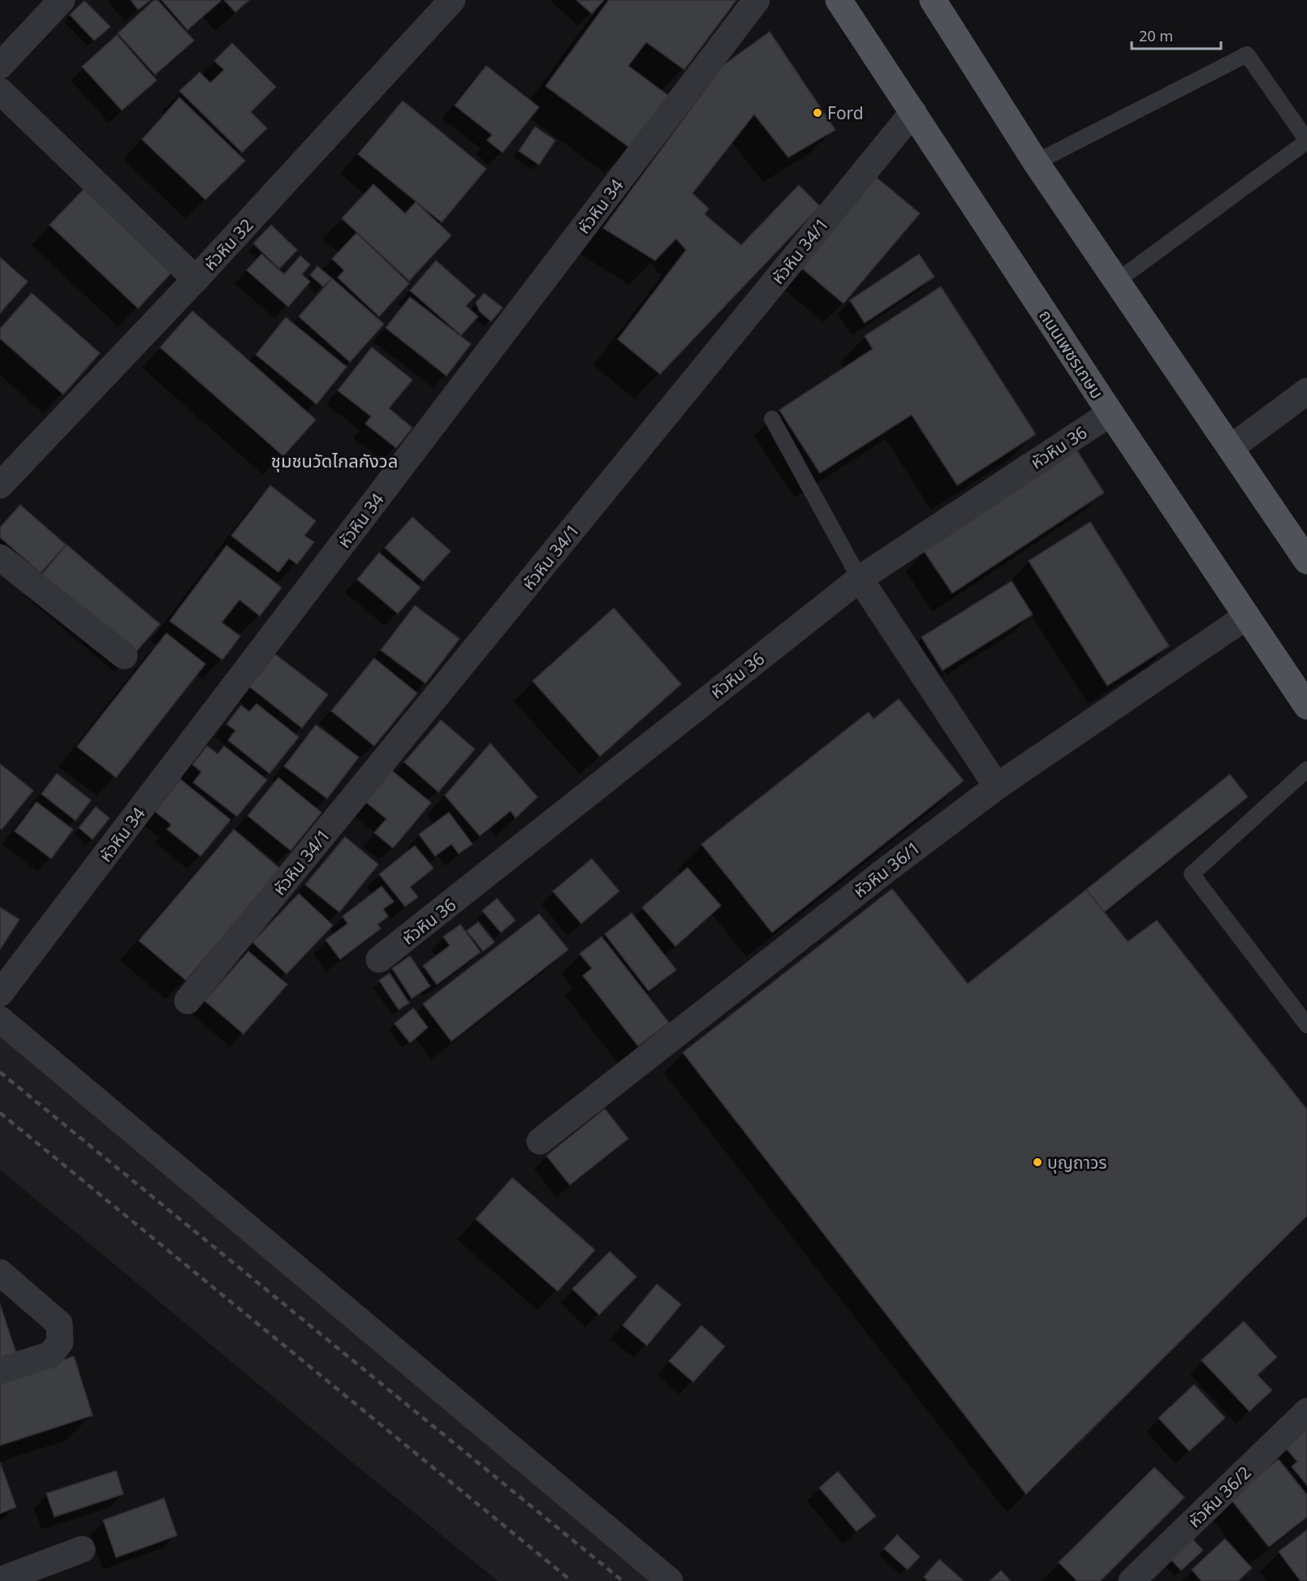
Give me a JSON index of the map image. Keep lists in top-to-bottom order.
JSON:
{
  "streets": {
    "main road": ["ถนนเพชรเกษม"],
    "street": [
      "หัวหิน 34",
      "หัวหิน 32",
      "หัวหิน 34/1",
      "หัวหิน 36",
      "หัวหิน 36/1",
      "หัวหิน 36/2"
    ]
  },
  "crossings": [
    ["หัวหิน 34/1", "ถนนเพชรเกษม"],
    ["ถนนเพชรเกษม", "หัวหิน 36"],
    ["ถนนเพชรเกษม", "หัวหิน 36/1"]
  ],
  "districts": ["ชุมชนวัดไกลกังวล"],
  "places": ["Ford", "บุญถาวร"],
  "scale_bar": "20 m"
}
